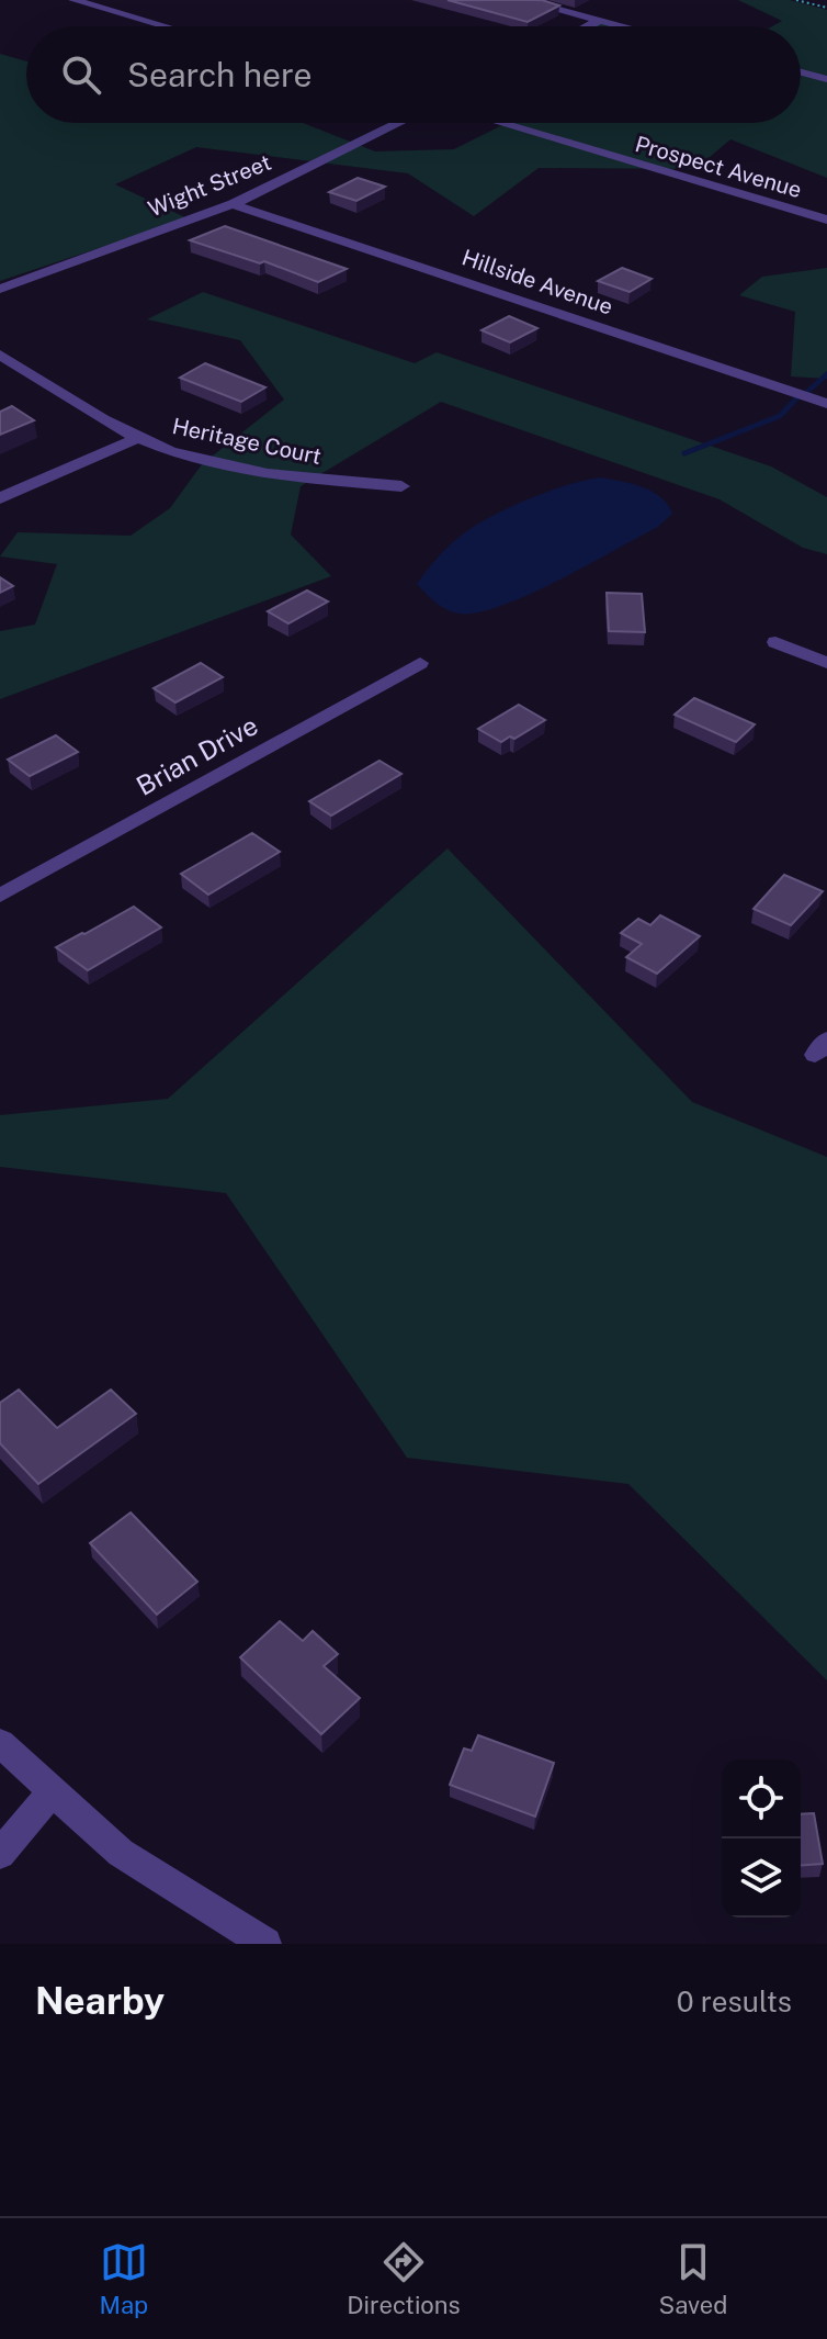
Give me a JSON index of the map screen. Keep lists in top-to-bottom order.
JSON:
{
  "streets": {
    "street": [
      "Prospect Avenue",
      "Wight Street",
      "Hillside Avenue",
      "Heritage Court",
      "Brian Drive"
    ]
  },
  "crossings": [
    ["Wight Street", "Hillside Avenue"]
  ],
  "page": {
    "search": "Search here",
    "heading": ["Nearby", "0 results"],
    "nav": ["Map", "Directions", "Saved"]
  }
}
